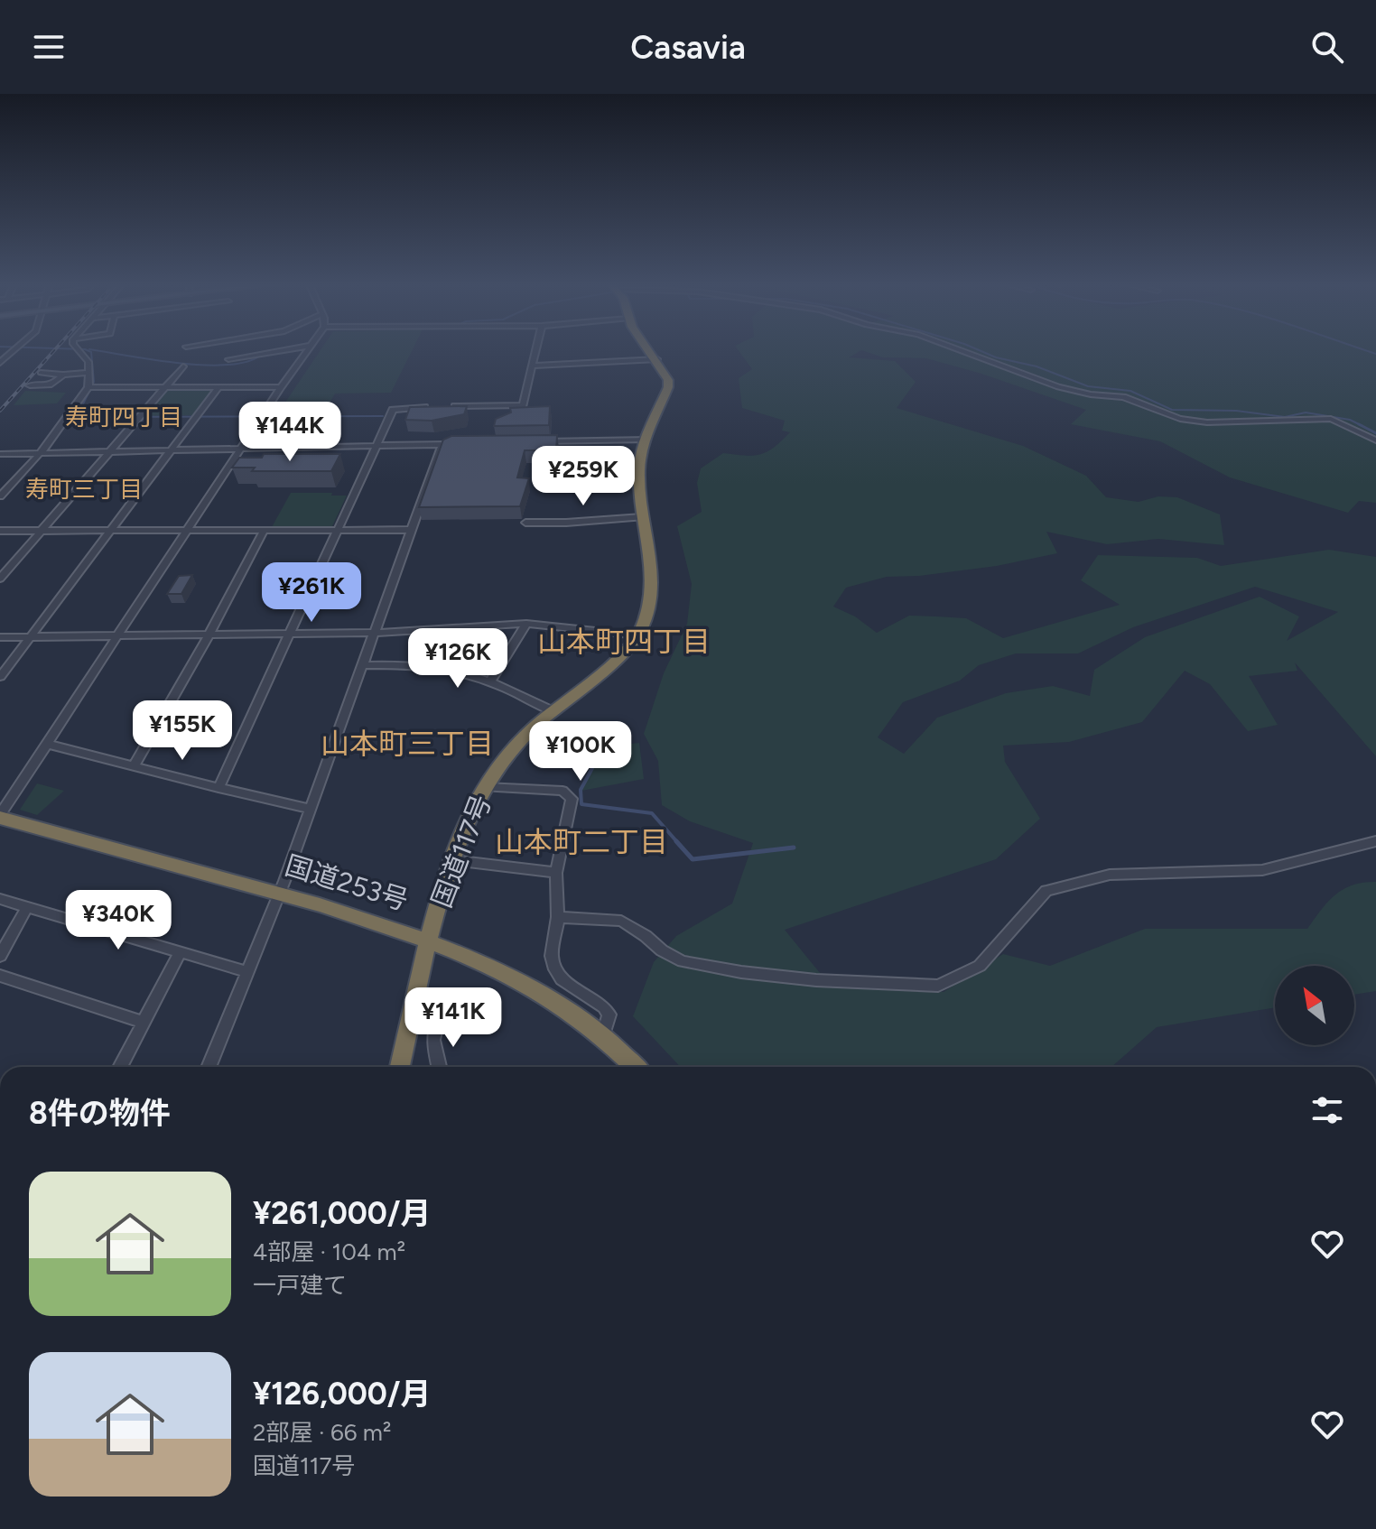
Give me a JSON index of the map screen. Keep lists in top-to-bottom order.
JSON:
{
  "streets": {
    "highway": ["国道117号", "国道253号"]
  },
  "crossings": [
    ["国道117号", "国道253号"]
  ],
  "districts": [
    "寿町四丁目",
    "寿町三丁目",
    "山本町四丁目",
    "山本町三丁目",
    "山本町二丁目"
  ],
  "north": "top left",
  "page": {
    "header": "Casavia",
    "price": [
      "¥144K",
      "¥259K",
      "¥261K",
      "¥126K",
      "¥155K",
      "¥100K",
      "¥340K",
      "¥141K"
    ],
    "heading": "8件の物件",
    "list": [
      {
        "name": "¥261,000/月",
        "note": "4部屋 · 104 m² · 一戸建て"
      },
      {
        "name": "¥126,000/月",
        "note": "2部屋 · 66 m² · 国道117号"
      }
    ]
  }
}
